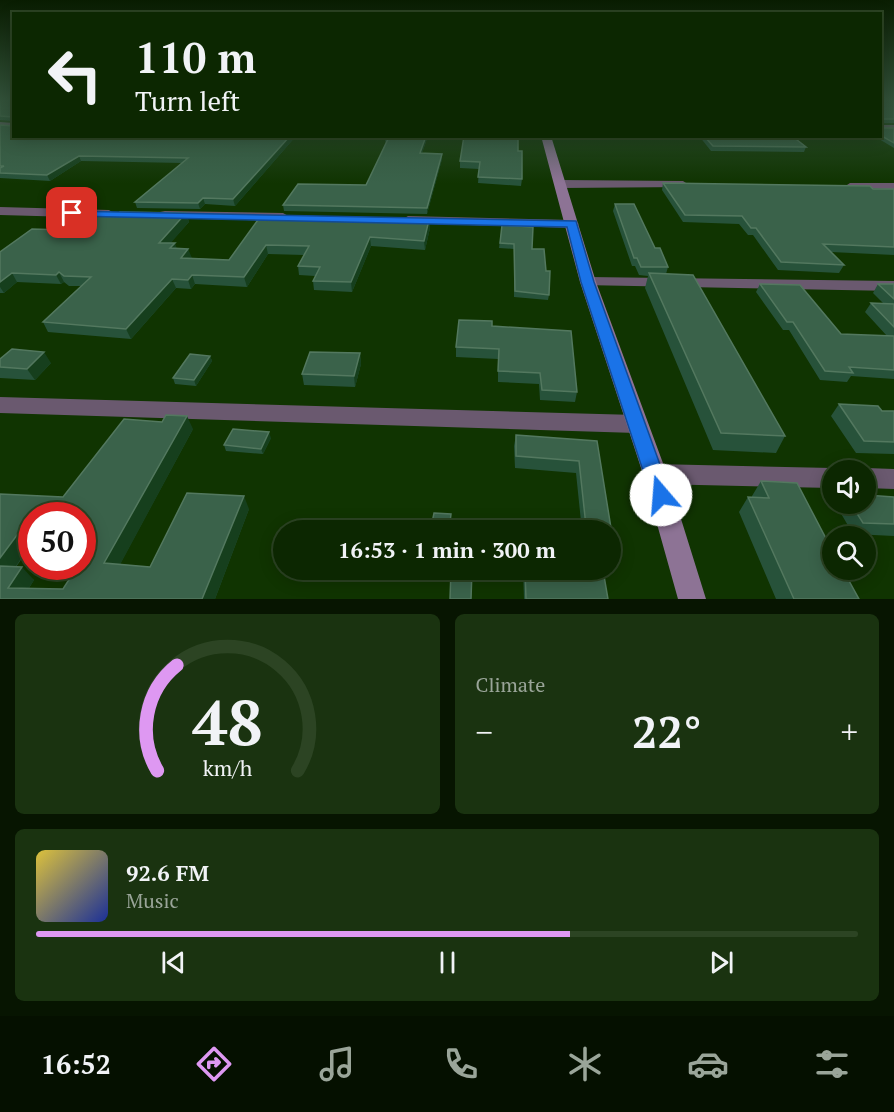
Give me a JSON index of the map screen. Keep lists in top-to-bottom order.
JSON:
{
  "page": {
    "turn": ["110 m", "Turn left"],
    "limit": "50",
    "trip": "16:53 · 1 min · 300 m",
    "tile": "Climate",
    "heat": ["−", "22°", "+"],
    "song": ["92.6 FM", "Music"],
    "tabs": "16:52",
    "gauge": ["48", "km/h"]
  }
}
